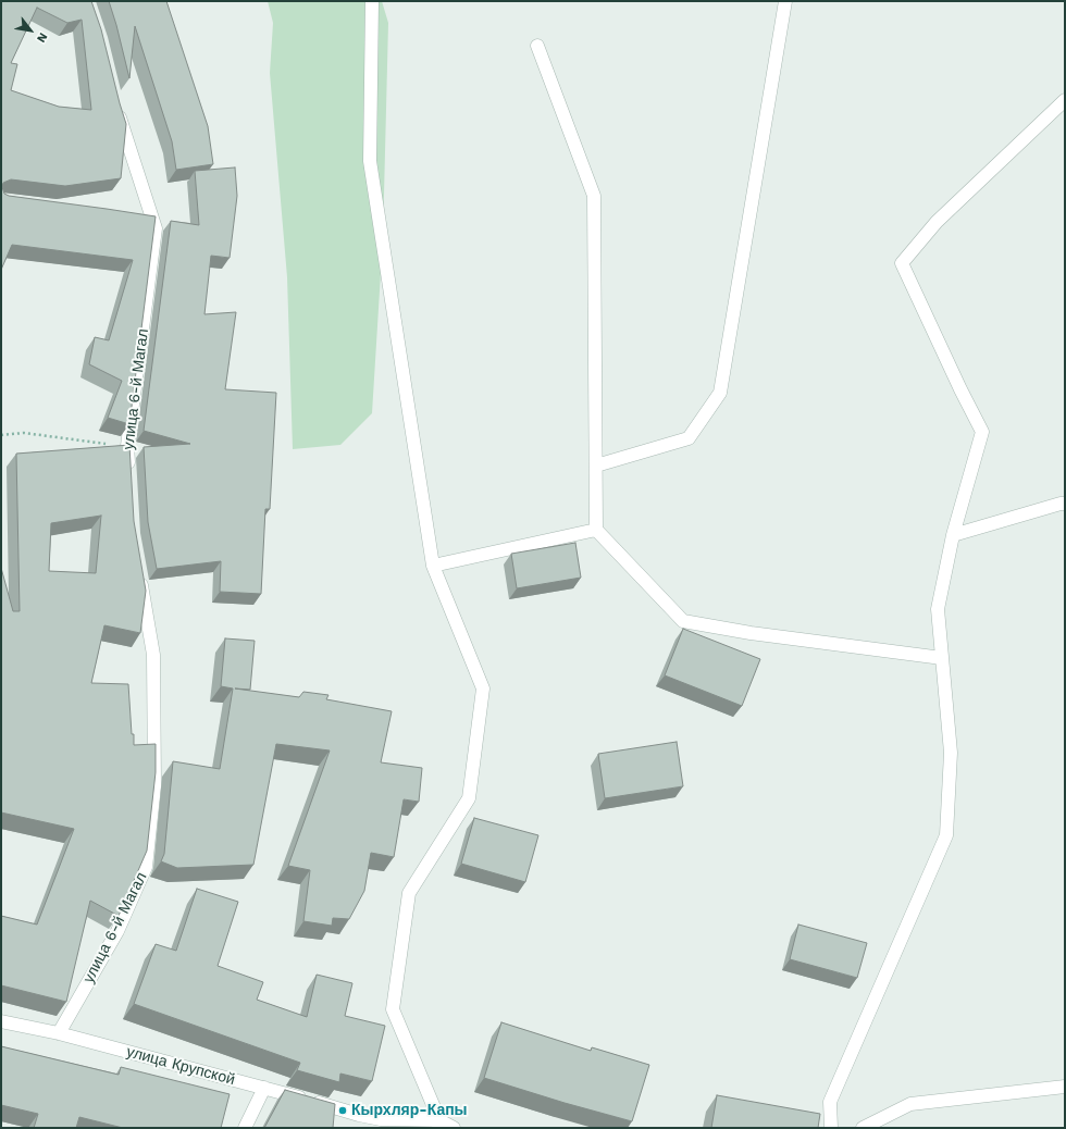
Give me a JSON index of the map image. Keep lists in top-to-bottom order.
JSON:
{
  "streets": {
    "street": ["улица 6-й Магал", "улица Крупской"]
  },
  "crossings": [
    ["улица 6-й Магал", "улица Крупской"]
  ],
  "places": ["Кырхляр-Капы"],
  "north": "bottom right"
}
